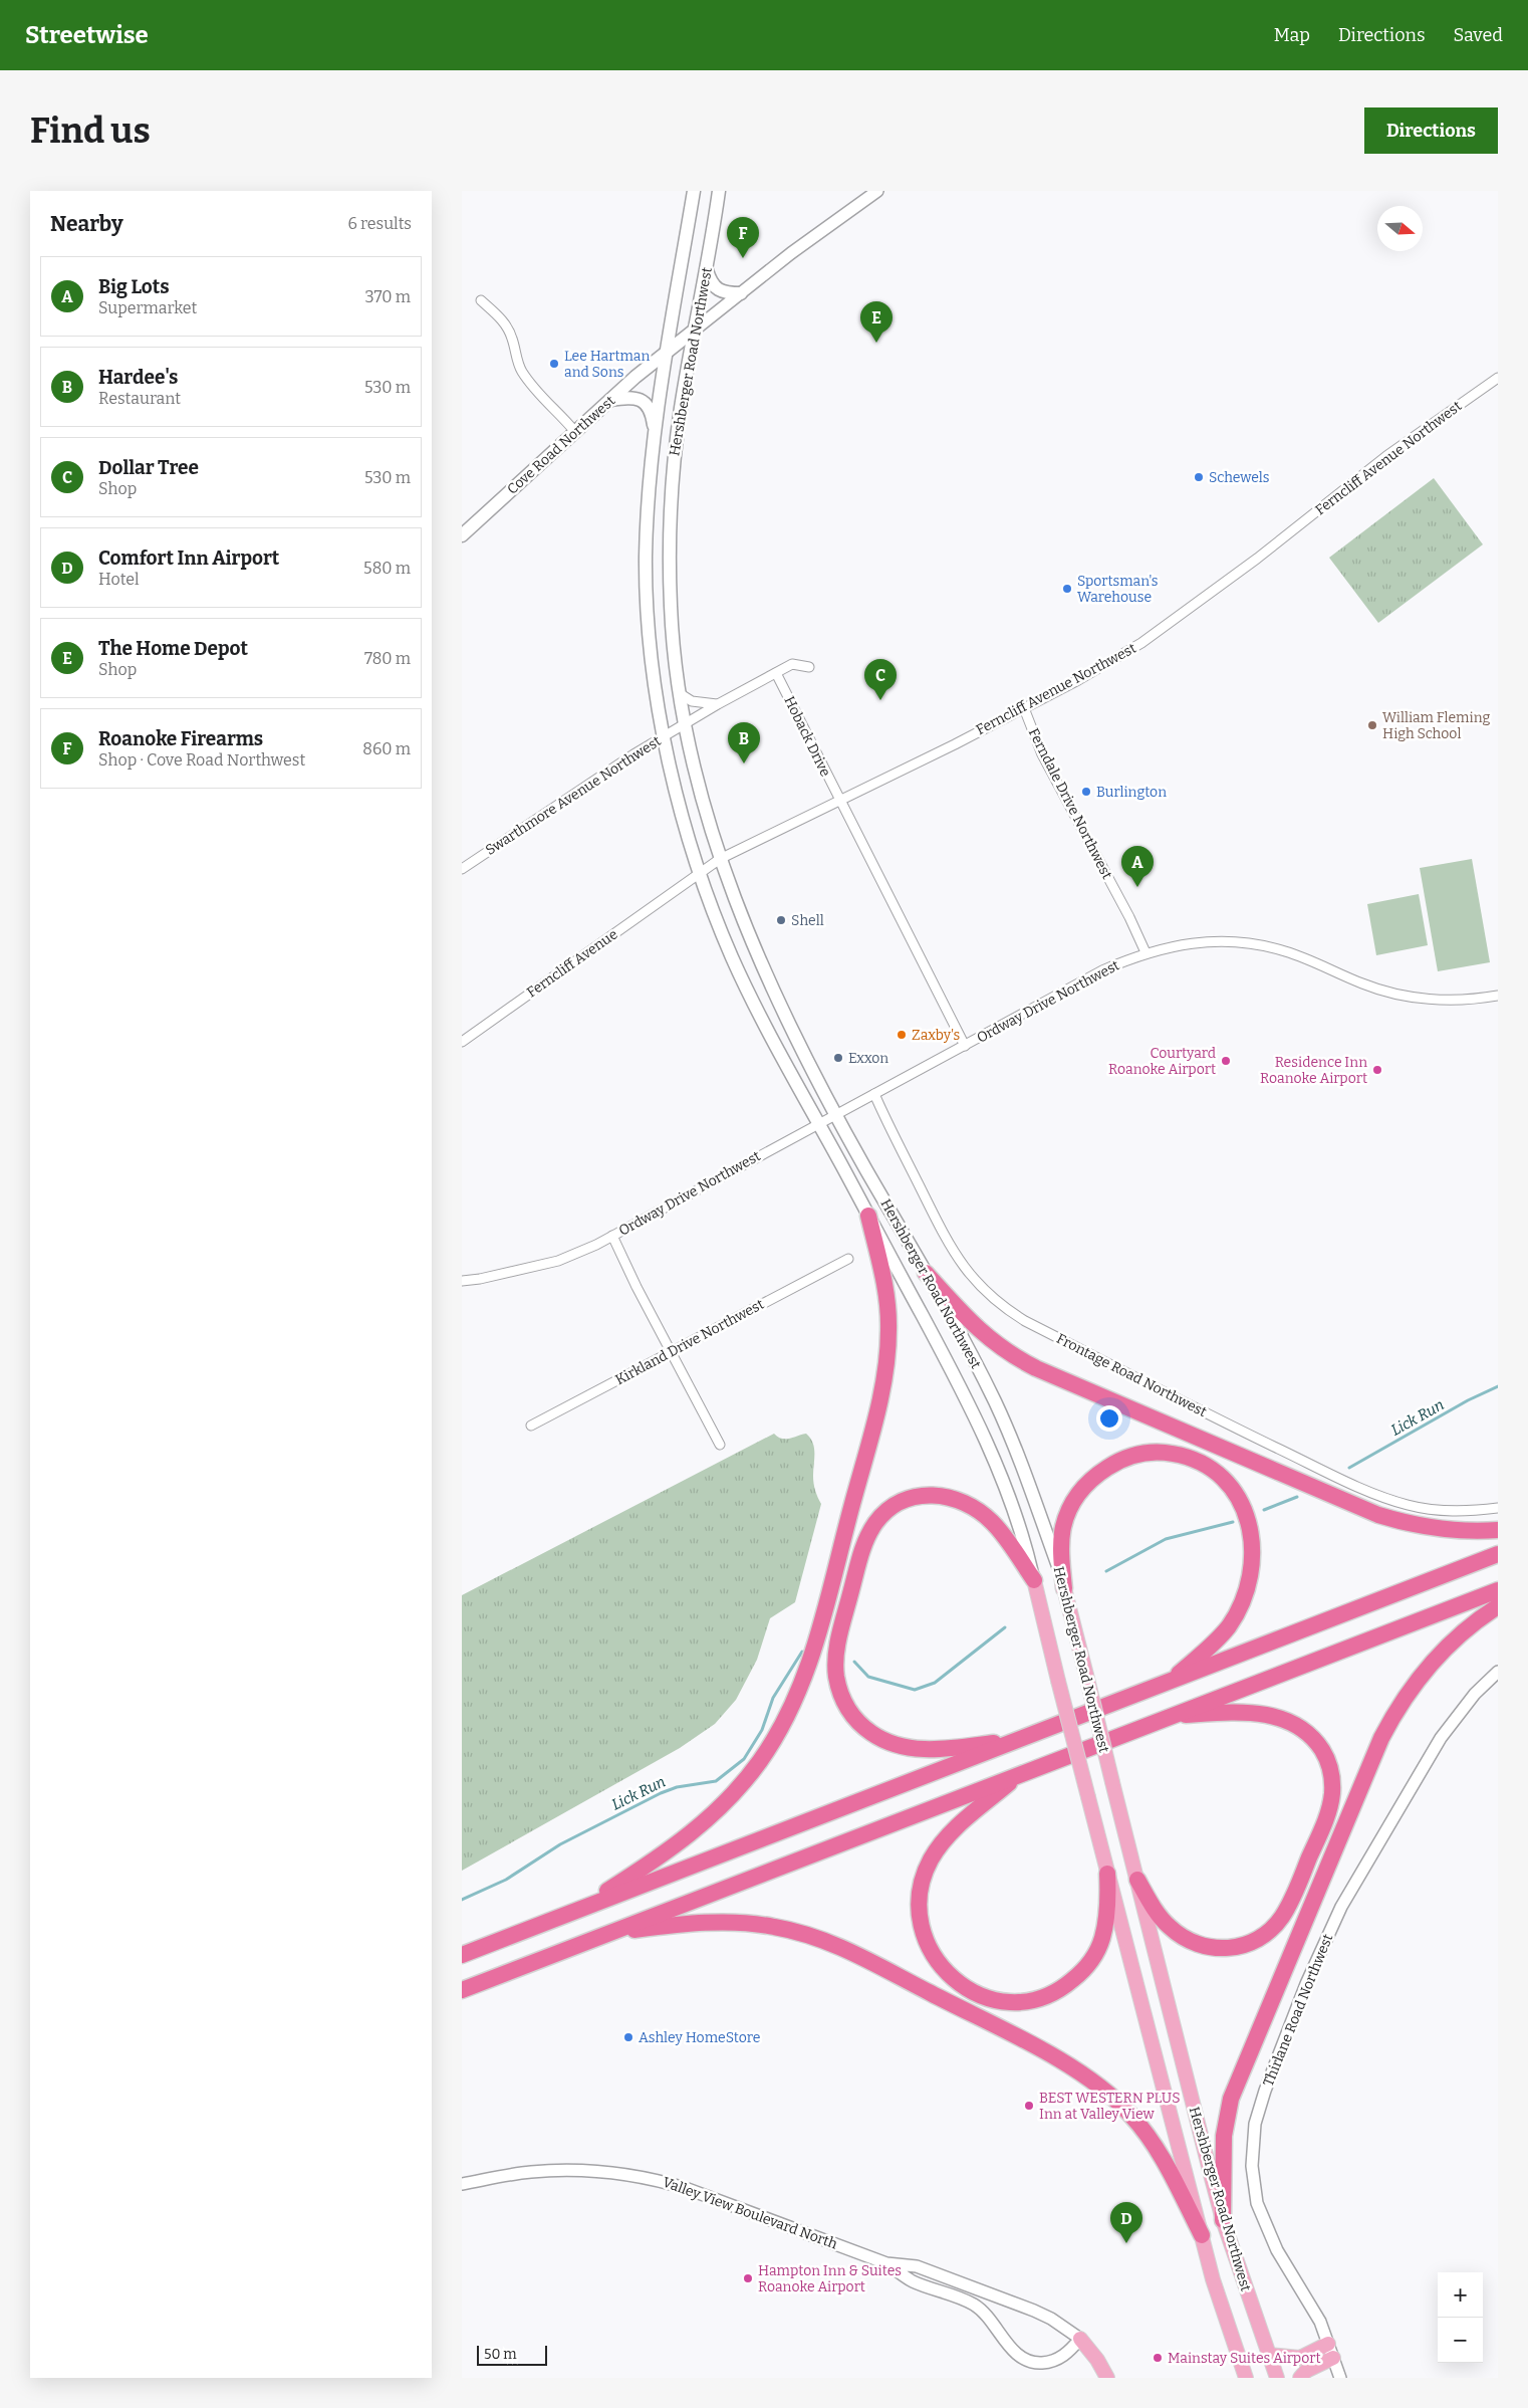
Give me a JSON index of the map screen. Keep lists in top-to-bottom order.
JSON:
{
  "streets": {
    "main road": ["Hershberger Road Northwest", "Cove Road Northwest"],
    "street": [
      "Ferncliff Avenue Northwest",
      "Hoback Drive",
      "Swarthmore Avenue Northwest",
      "Ferndale Drive Northwest",
      "Ferncliff Avenue",
      "Ordway Drive Northwest",
      "Kirkland Drive Northwest",
      "Frontage Road Northwest",
      "Thirlane Road Northwest",
      "Valley View Boulevard North"
    ]
  },
  "crossings": [
    ["Hershberger Road Northwest", "Cove Road Northwest"],
    ["Hershberger Road Northwest", "Ferncliff Avenue Northwest"],
    ["Hershberger Road Northwest", "Swarthmore Avenue Northwest"],
    ["Hershberger Road Northwest", "Ordway Drive Northwest"],
    ["Ferncliff Avenue Northwest", "Hoback Drive"],
    ["Ferncliff Avenue Northwest", "Ferndale Drive Northwest"],
    ["Ferncliff Avenue Northwest", "Ferncliff Avenue"],
    ["Hoback Drive", "Swarthmore Avenue Northwest"],
    ["Hoback Drive", "Ordway Drive Northwest"],
    ["Ferndale Drive Northwest", "Ordway Drive Northwest"],
    ["Ordway Drive Northwest", "Frontage Road Northwest"]
  ],
  "water": ["Lick Run"],
  "places": [
    "Lee Hartman and Sons",
    "Schewels",
    "Sportsman's Warehouse",
    "William Fleming High School",
    "Burlington",
    "Shell",
    "Zaxby's",
    "Exxon",
    "Courtyard Roanoke Airport",
    "Residence Inn Roanoke Airport",
    "Ashley HomeStore",
    "BEST WESTERN PLUS Inn at Valley View",
    "Hampton Inn & Suites Roanoke Airport",
    "Mainstay Suites Airport"
  ],
  "scale_bar": "50 m",
  "north": "right",
  "page": {
    "header": "Streetwise",
    "nav": ["Map", "Directions", "Saved"],
    "buttons": "Directions",
    "title": "Find us",
    "heading": ["Nearby", "6 results"],
    "pins": [
      "F",
      "E",
      "C",
      "B",
      "A",
      "D"
    ],
    "list": [
      {
        "mark": "A",
        "name": "Big Lots",
        "note": "Supermarket",
        "value": "370 m"
      },
      {
        "mark": "B",
        "name": "Hardee's",
        "note": "Restaurant",
        "value": "530 m"
      },
      {
        "mark": "C",
        "name": "Dollar Tree",
        "note": "Shop",
        "value": "530 m"
      },
      {
        "mark": "D",
        "name": "Comfort Inn Airport",
        "note": "Hotel",
        "value": "580 m"
      },
      {
        "mark": "E",
        "name": "The Home Depot",
        "note": "Shop",
        "value": "780 m"
      },
      {
        "mark": "F",
        "name": "Roanoke Firearms",
        "note": "Shop · Cove Road Northwest",
        "value": "860 m"
      }
    ],
    "map_buttons": ["+", "−"],
    "scale": "50 m"
  }
}
